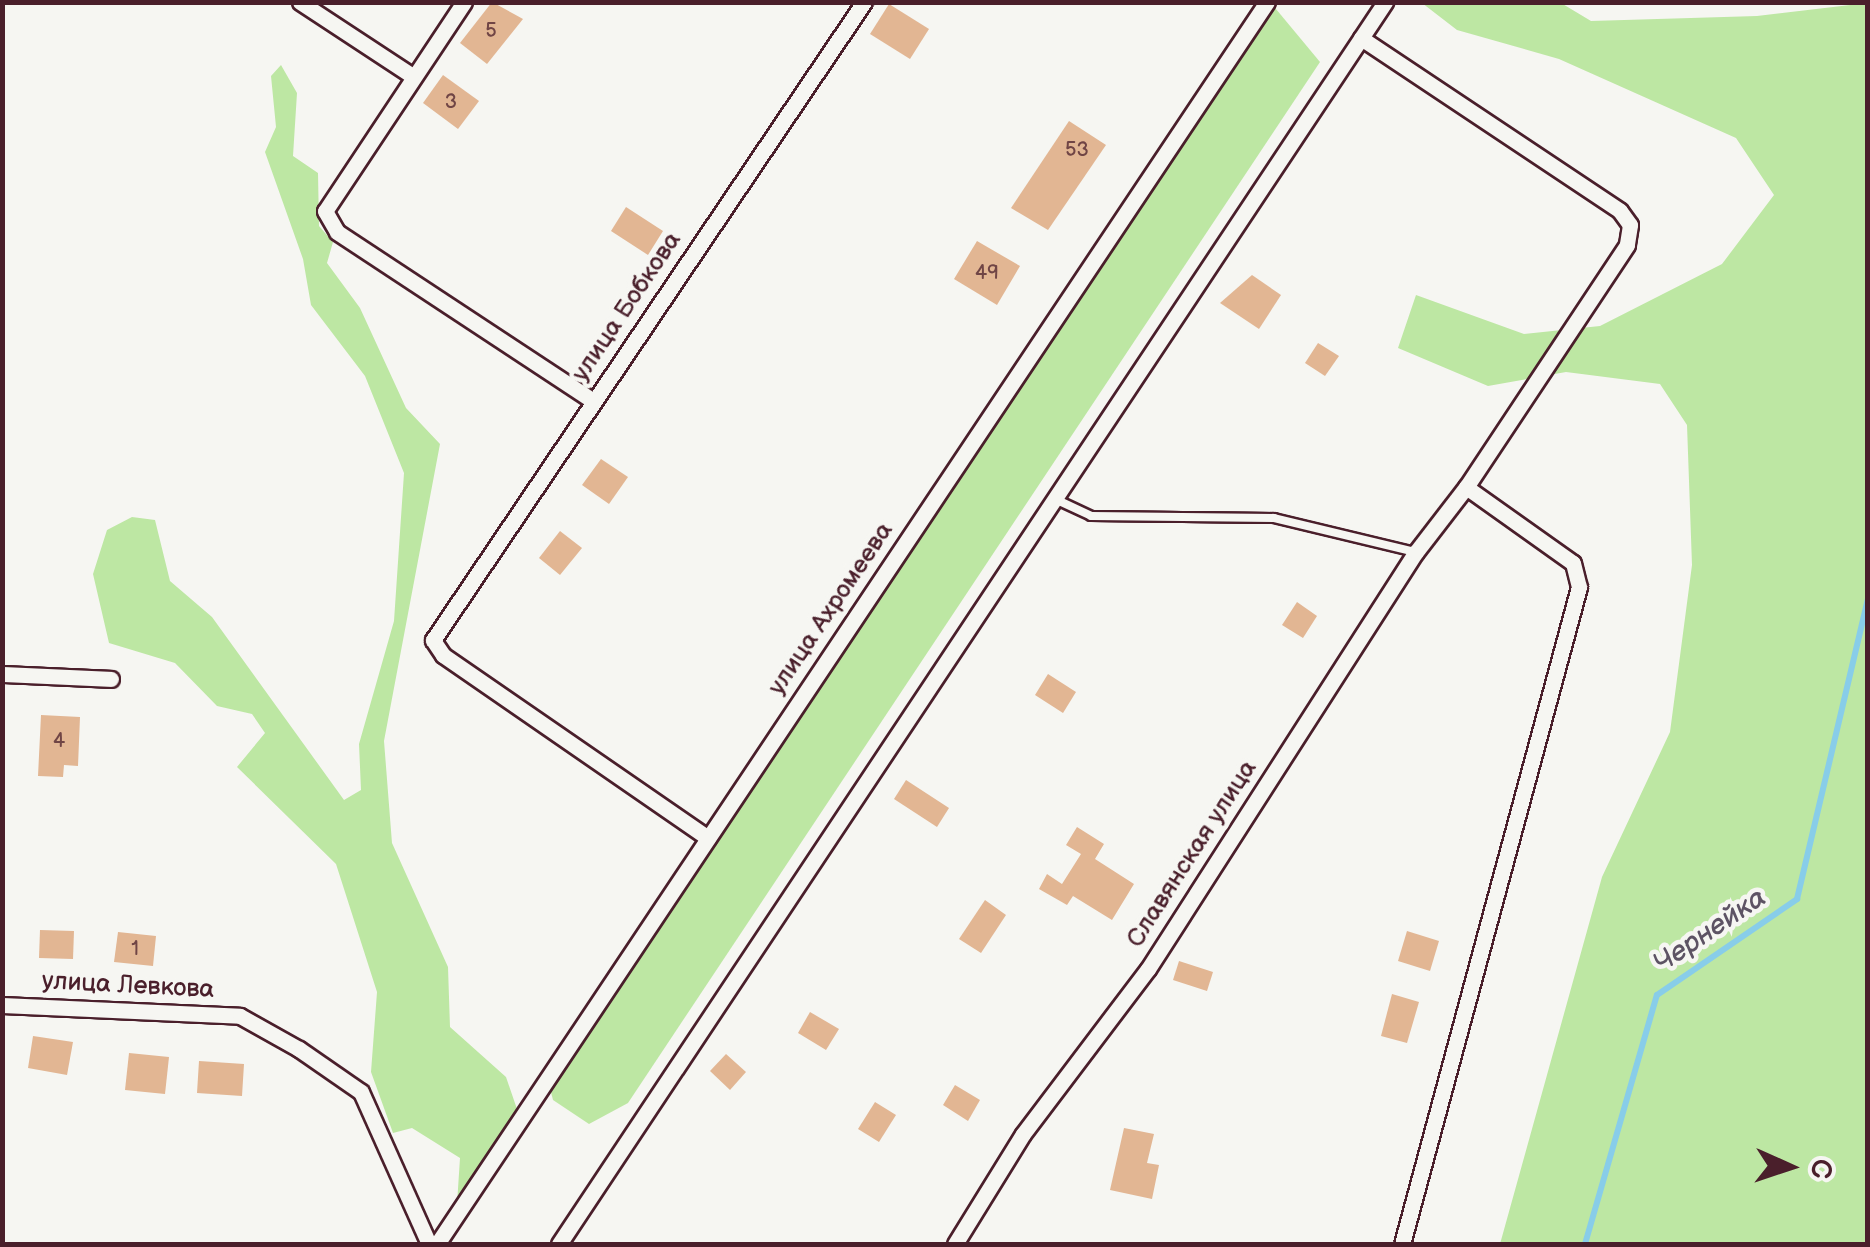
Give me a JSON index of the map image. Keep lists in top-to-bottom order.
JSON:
{
  "streets": {
    "street": [
      "улица Бобкова",
      "улица Ахромеева",
      "Славянская улица",
      "улица Левкова"
    ]
  },
  "crossings": [
    ["улица Бобкова", "улица Ахромеева"],
    ["улица Ахромеева", "улица Левкова"]
  ],
  "water": ["Чернейка"],
  "house_numbers": [
    "5",
    "3",
    "53",
    "49",
    "4",
    "1"
  ],
  "north": "right"
}
